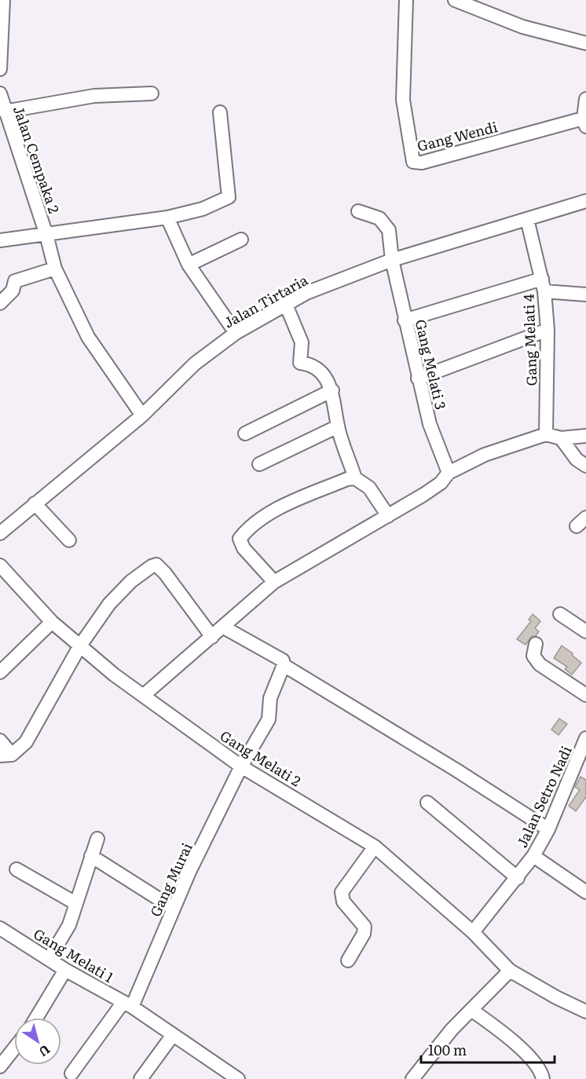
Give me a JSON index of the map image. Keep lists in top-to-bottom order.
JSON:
{
  "streets": {
    "street": [
      "Gang Wendi",
      "Jalan Cempaka 2",
      "Jalan Tirtaria",
      "Gang Melati 4",
      "Gang Melati 3",
      "Gang Melati 2",
      "Jalan Setro Nadi",
      "Gang Murai",
      "Gang Melati 1"
    ]
  },
  "crossings": [
    ["Jalan Cempaka 2", "Jalan Tirtaria"],
    ["Jalan Tirtaria", "Gang Melati 4"],
    ["Jalan Tirtaria", "Gang Melati 3"],
    ["Gang Melati 2", "Jalan Setro Nadi"],
    ["Gang Melati 2", "Gang Murai"],
    ["Gang Murai", "Gang Melati 1"]
  ],
  "scale_bar": "100 m",
  "north": "bottom right"
}
